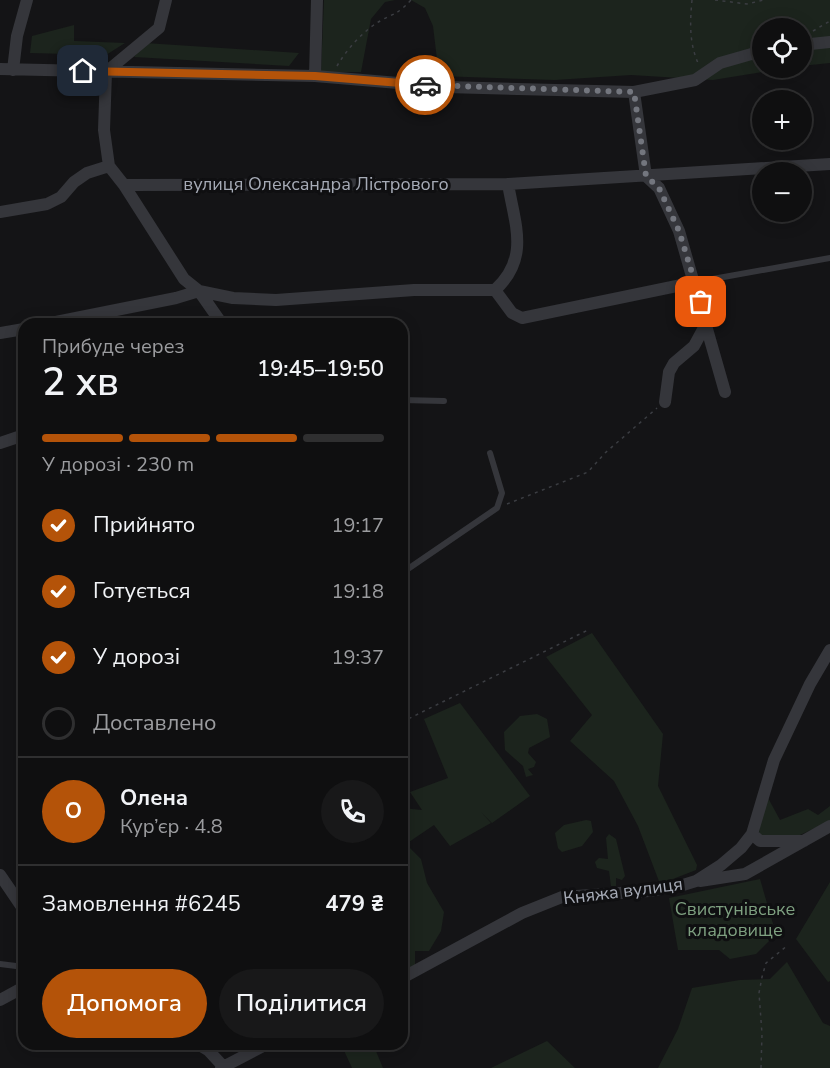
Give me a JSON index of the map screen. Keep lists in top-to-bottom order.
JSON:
{
  "streets": {
    "street": ["вулиця Олександра Лістрового", "Княжа вулиця"]
  },
  "parks": ["Свистунівське кладовище"],
  "page": {
    "map_buttons": ["+", "−"],
    "heading": ["2 хв", "Прибуде через", "19:45–19:50"],
    "panel": [
      "Олена",
      "Кур’єр · 4.8",
      "Замовлення #6245",
      "479 ₴"
    ],
    "bar": "У дорозі · 230 m",
    "list": [
      ["Прийнято", "19:17"],
      ["Готується", "19:18"],
      ["У дорозі", "19:37"],
      "Доставлено"
    ],
    "round": "О",
    "buttons": ["Допомога", "Поділитися"]
  }
}
